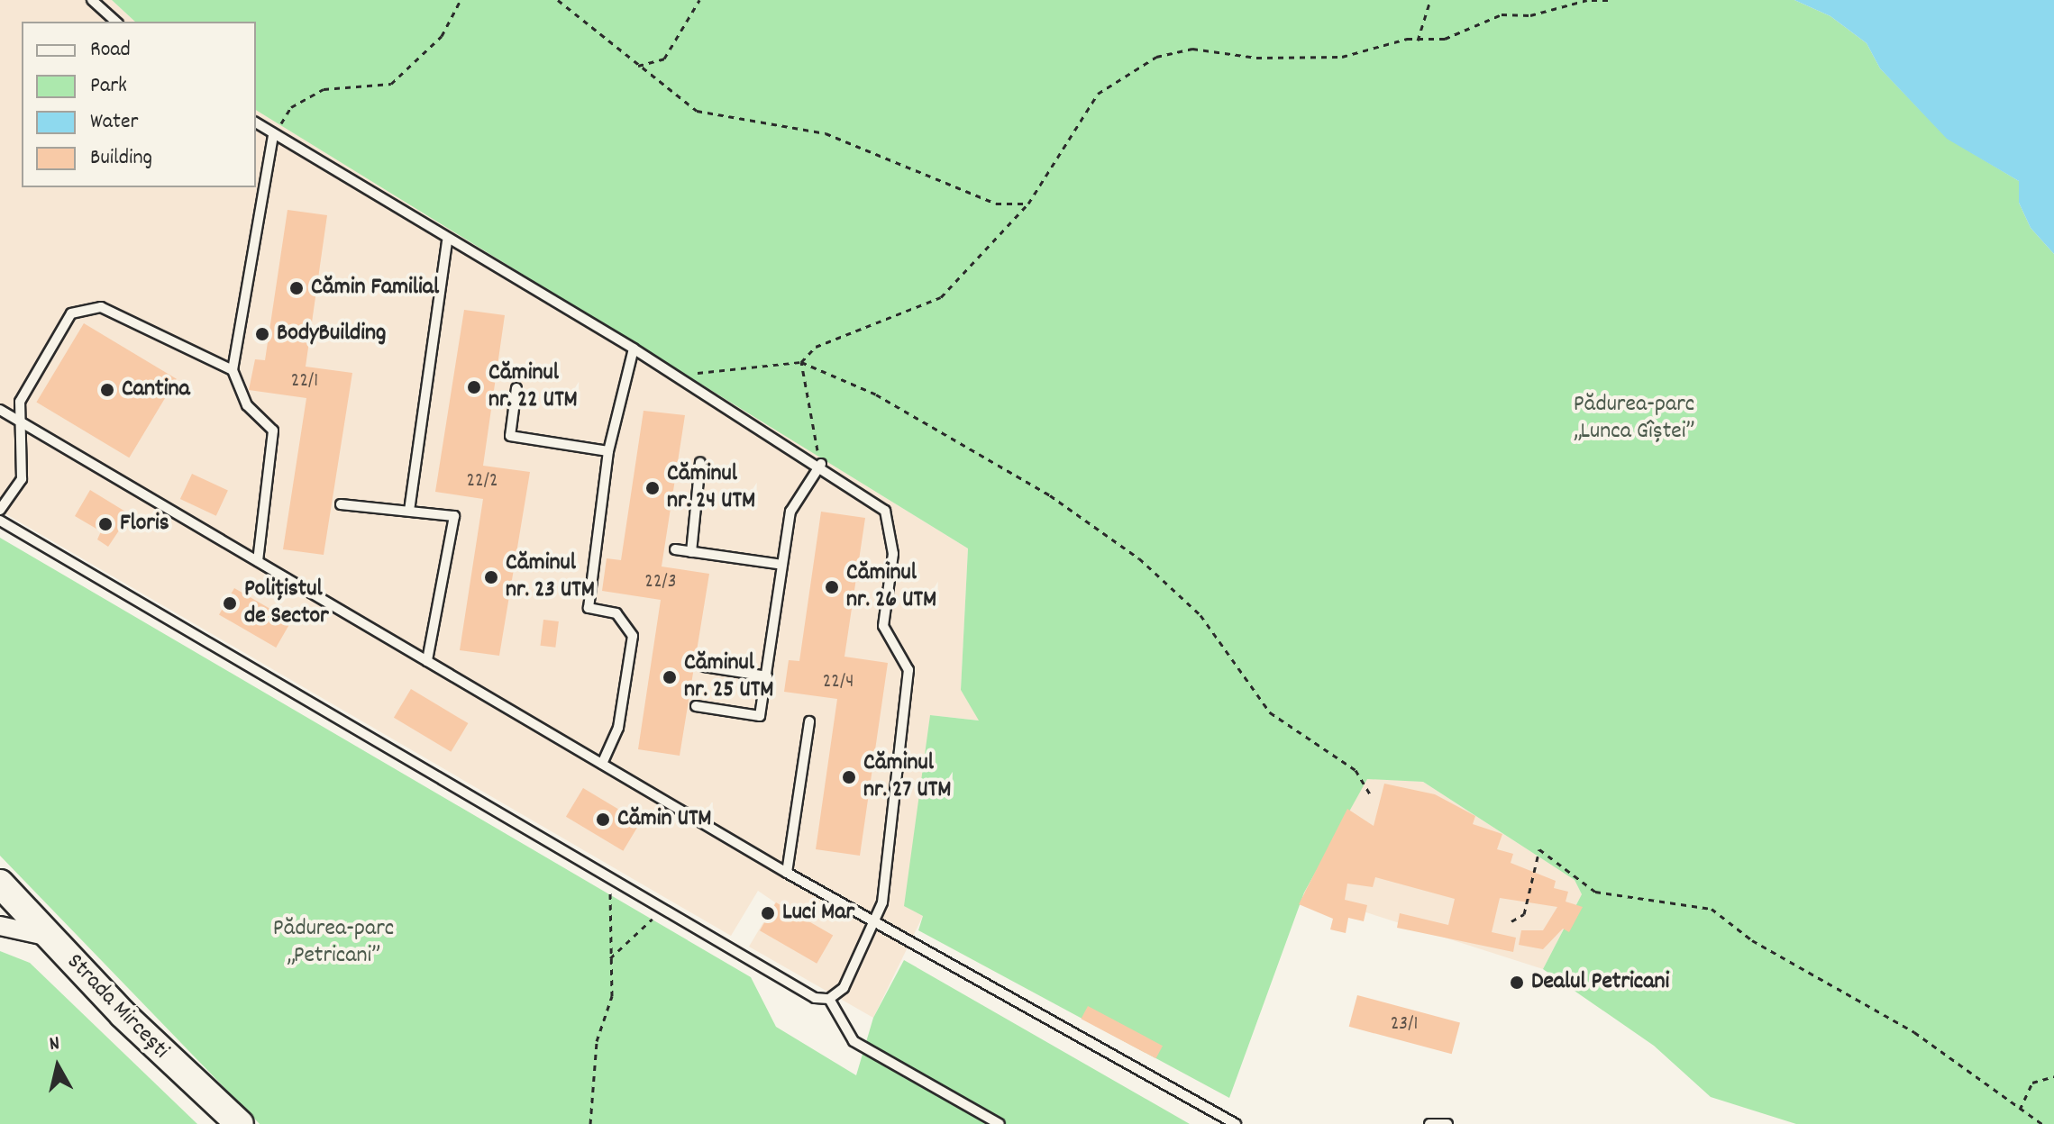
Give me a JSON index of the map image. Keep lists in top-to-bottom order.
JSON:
{
  "streets": {
    "main road": ["Strada Mircești"]
  },
  "parks": ["Pădurea-parc „Lunca Gîștei”", "Pădurea-parc „Petricani”"],
  "places": [
    "Cămin Familial",
    "BodyBuilding",
    "Căminul nr. 22 UTM",
    "Cantina",
    "Căminul nr. 24 UTM",
    "Floris",
    "Căminul nr. 23 UTM",
    "Căminul nr. 26 UTM",
    "Polițistul de Sector",
    "Căminul nr. 25 UTM",
    "Căminul nr. 27 UTM",
    "Cămin UTM",
    "Luci Mar",
    "Dealul Petricani"
  ],
  "house_numbers": [
    "22/1",
    "22/2",
    "22/3",
    "22/4",
    "23/1"
  ],
  "legend": [
    "Road",
    "Park",
    "Water",
    "Building"
  ],
  "north": "top"
}
